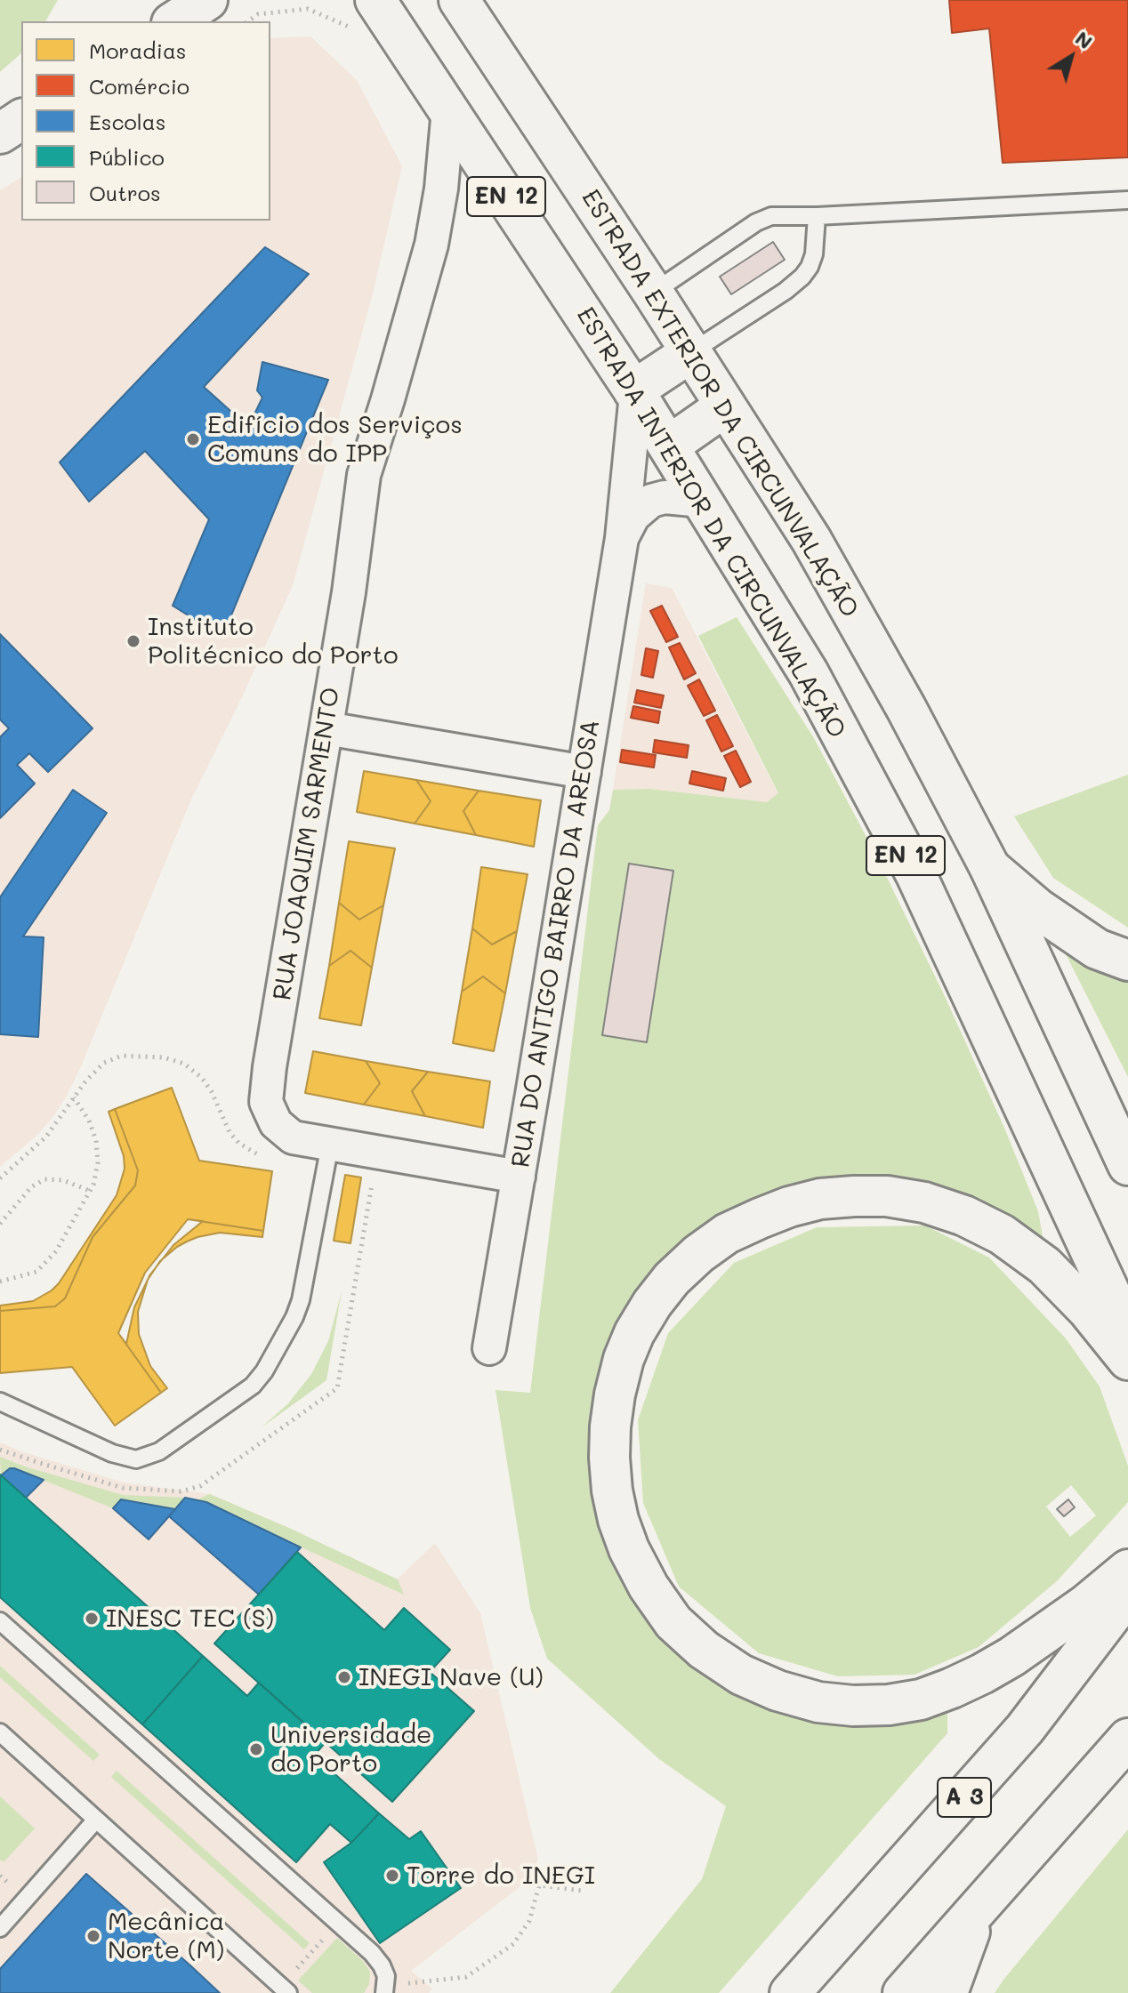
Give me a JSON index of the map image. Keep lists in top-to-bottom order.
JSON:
{
  "streets": {
    "main road": [
      "EN 12",
      "ESTRADA EXTERIOR DA CIRCUNVALAÇÃO",
      "ESTRADA INTERIOR DA CIRCUNVALAÇÃO",
      "A 3"
    ],
    "street": ["RUA JOAQUIM SARMENTO", "RUA DO ANTIGO BAIRRO DA AREOSA"]
  },
  "crossings": [
    ["ESTRADA INTERIOR DA CIRCUNVALAÇÃO", "RUA JOAQUIM SARMENTO"],
    ["ESTRADA INTERIOR DA CIRCUNVALAÇÃO", "RUA DO ANTIGO BAIRRO DA AREOSA"],
    ["RUA JOAQUIM SARMENTO", "RUA DO ANTIGO BAIRRO DA AREOSA"]
  ],
  "places": [
    "Edifício dos Serviços Comuns do IPP",
    "Instituto Politécnico do Porto",
    "INESC TEC (S)",
    "INEGI Nave (U)",
    "Universidade do Porto",
    "Torre do INEGI",
    "Mecânica Norte (M)"
  ],
  "legend": [
    "Moradias",
    "Comércio",
    "Escolas",
    "Público",
    "Outros"
  ],
  "north": "top right"
}
